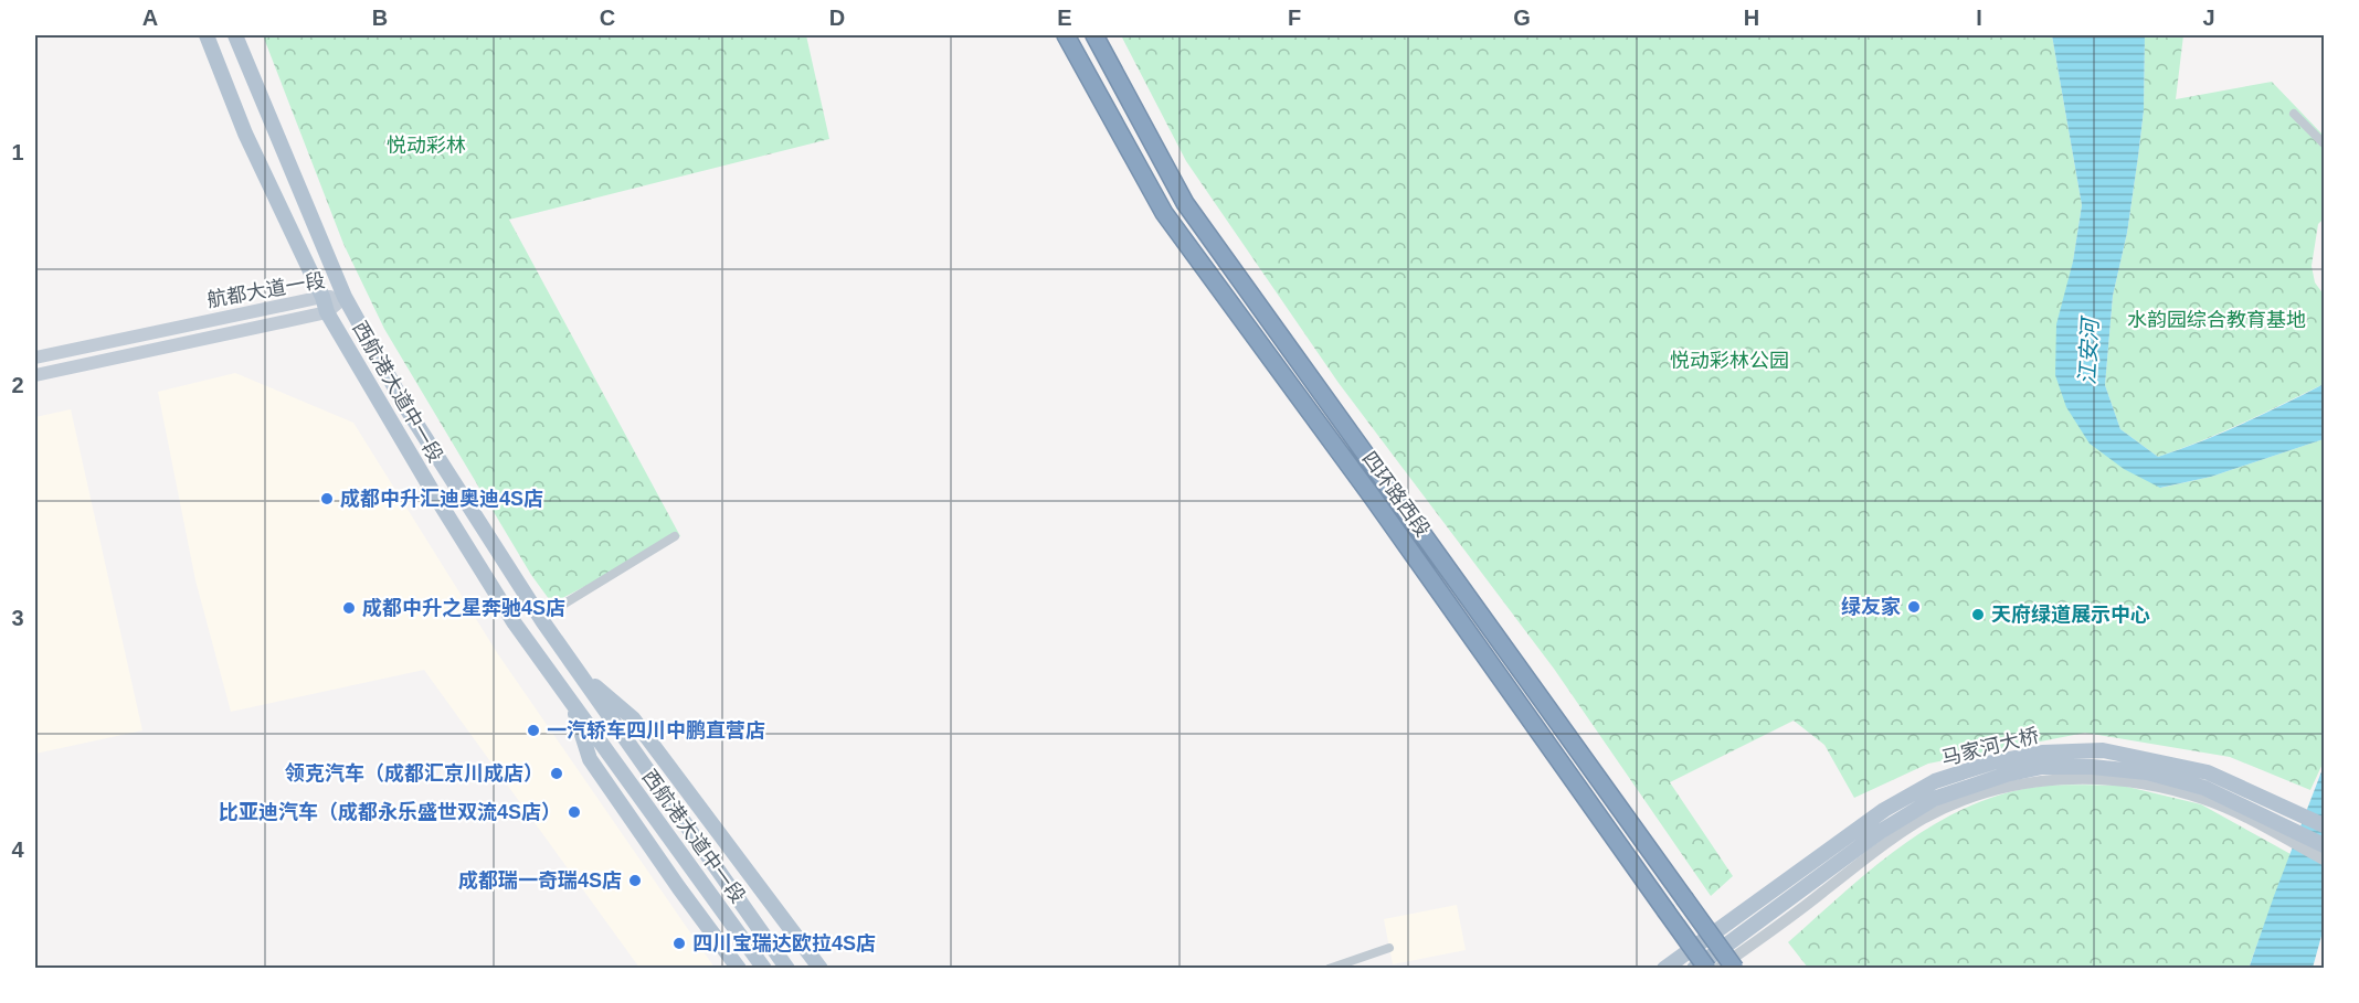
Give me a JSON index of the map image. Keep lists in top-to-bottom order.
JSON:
{
  "streets": {
    "highway": ["四环路西段"],
    "main road": ["航都大道一段", "西航港大道中一段", "马家河大桥"]
  },
  "crossings": [
    ["航都大道一段", "西航港大道中一段"]
  ],
  "water": ["江安河"],
  "parks": ["悦动彩林", "水韵园综合教育基地", "悦动彩林公园"],
  "places": [
    "成都中升汇迪奥迪4S店",
    "绿友家",
    "成都中升之星奔驰4S店",
    "天府绿道展示中心",
    "一汽轿车四川中鹏直营店",
    "领克汽车（成都汇京川成店）",
    "比亚迪汽车（成都永乐盛世双流4S店）",
    "成都瑞一奇瑞4S店",
    "四川宝瑞达欧拉4S店"
  ],
  "grid": {
    "columns": [
      "A",
      "B",
      "C",
      "D",
      "E",
      "F",
      "G",
      "H",
      "I",
      "J"
    ],
    "rows": [
      "1",
      "2",
      "3",
      "4"
    ]
  }
}
